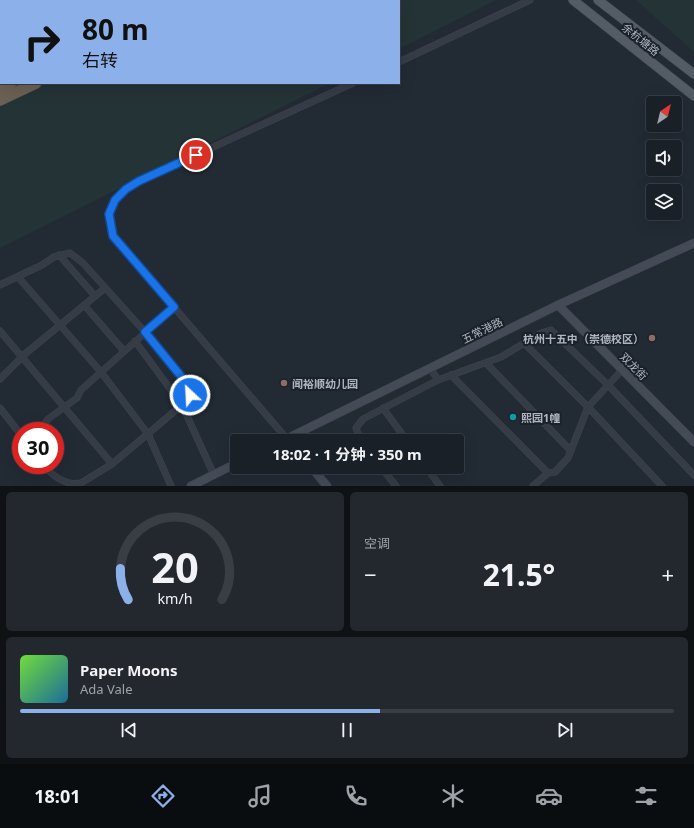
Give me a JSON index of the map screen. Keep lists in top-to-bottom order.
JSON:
{
  "streets": {
    "main road": ["余杭塘路"],
    "street": ["五常港路", "双龙街"]
  },
  "crossings": [
    ["五常港路", "双龙街"]
  ],
  "places": ["杭州十五中（崇德校区）", "闻裕顺幼儿园", "熙园1幢"],
  "north": "top right",
  "page": {
    "turn": ["80 m", "右转"],
    "limit": "30",
    "trip": "18:02 · 1 分钟 · 350 m",
    "tile": "空调",
    "heat": ["−", "21.5°", "+"],
    "song": ["Paper Moons", "Ada Vale"],
    "tabs": "18:01",
    "gauge": ["20", "km/h"]
  }
}
